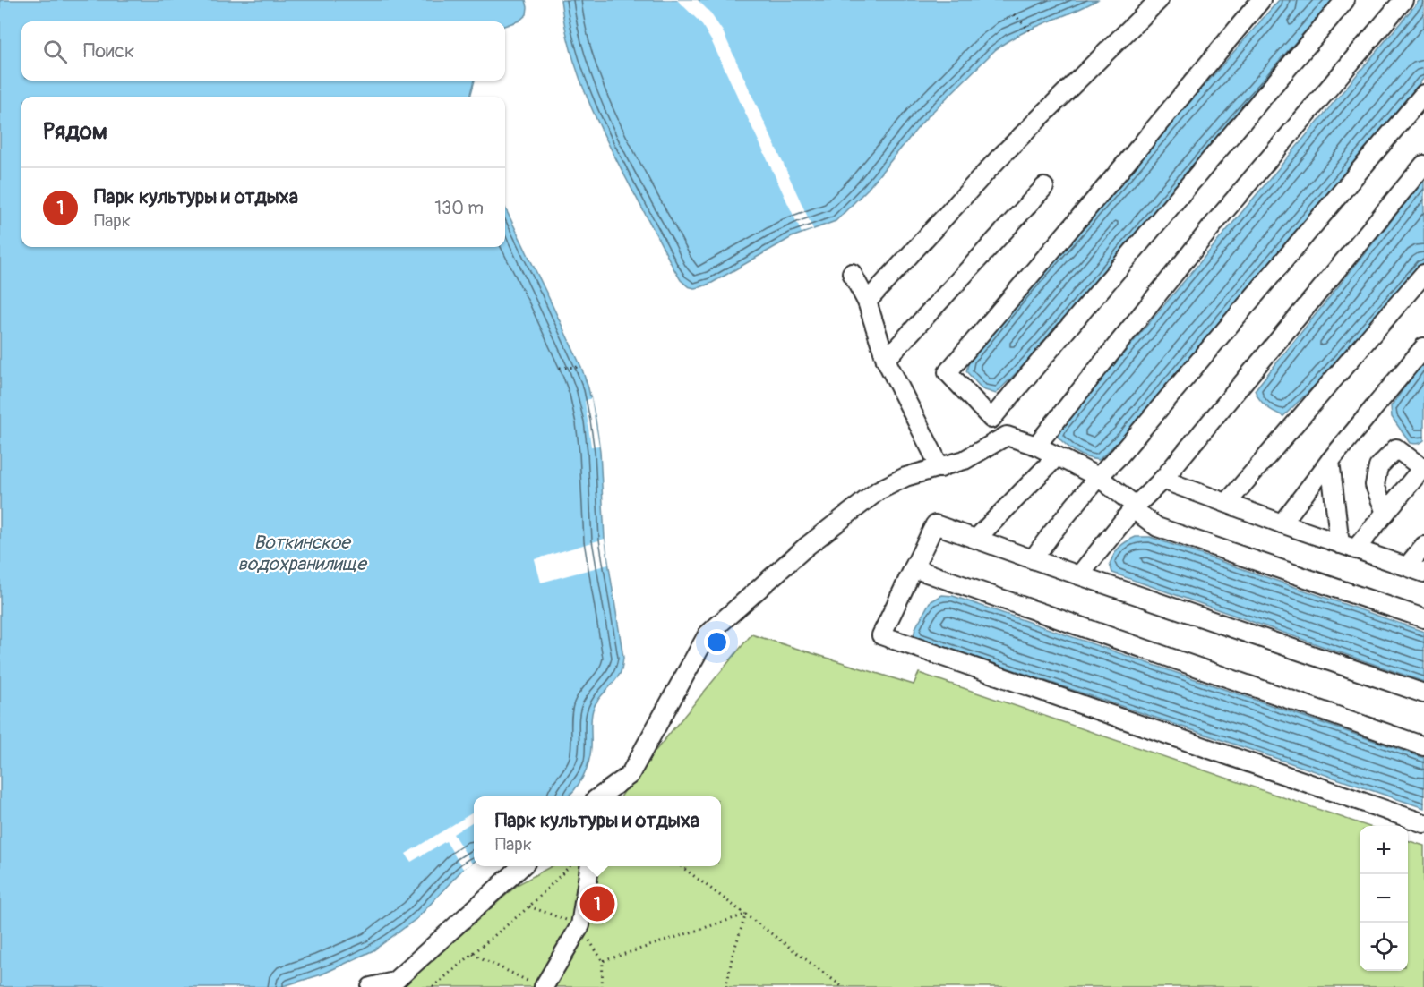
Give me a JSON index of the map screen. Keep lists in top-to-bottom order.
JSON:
{
  "water": ["Воткинское водохранилище"],
  "page": {
    "search": "Поиск",
    "heading": "Рядом",
    "list": [
      {
        "mark": "1",
        "name": "Парк культуры и отдыха",
        "note": "Парк",
        "value": "130 m"
      }
    ],
    "popup": ["Парк культуры и отдыха", "Парк"],
    "map_buttons": ["+", "−"],
    "pins": "1"
  }
}
